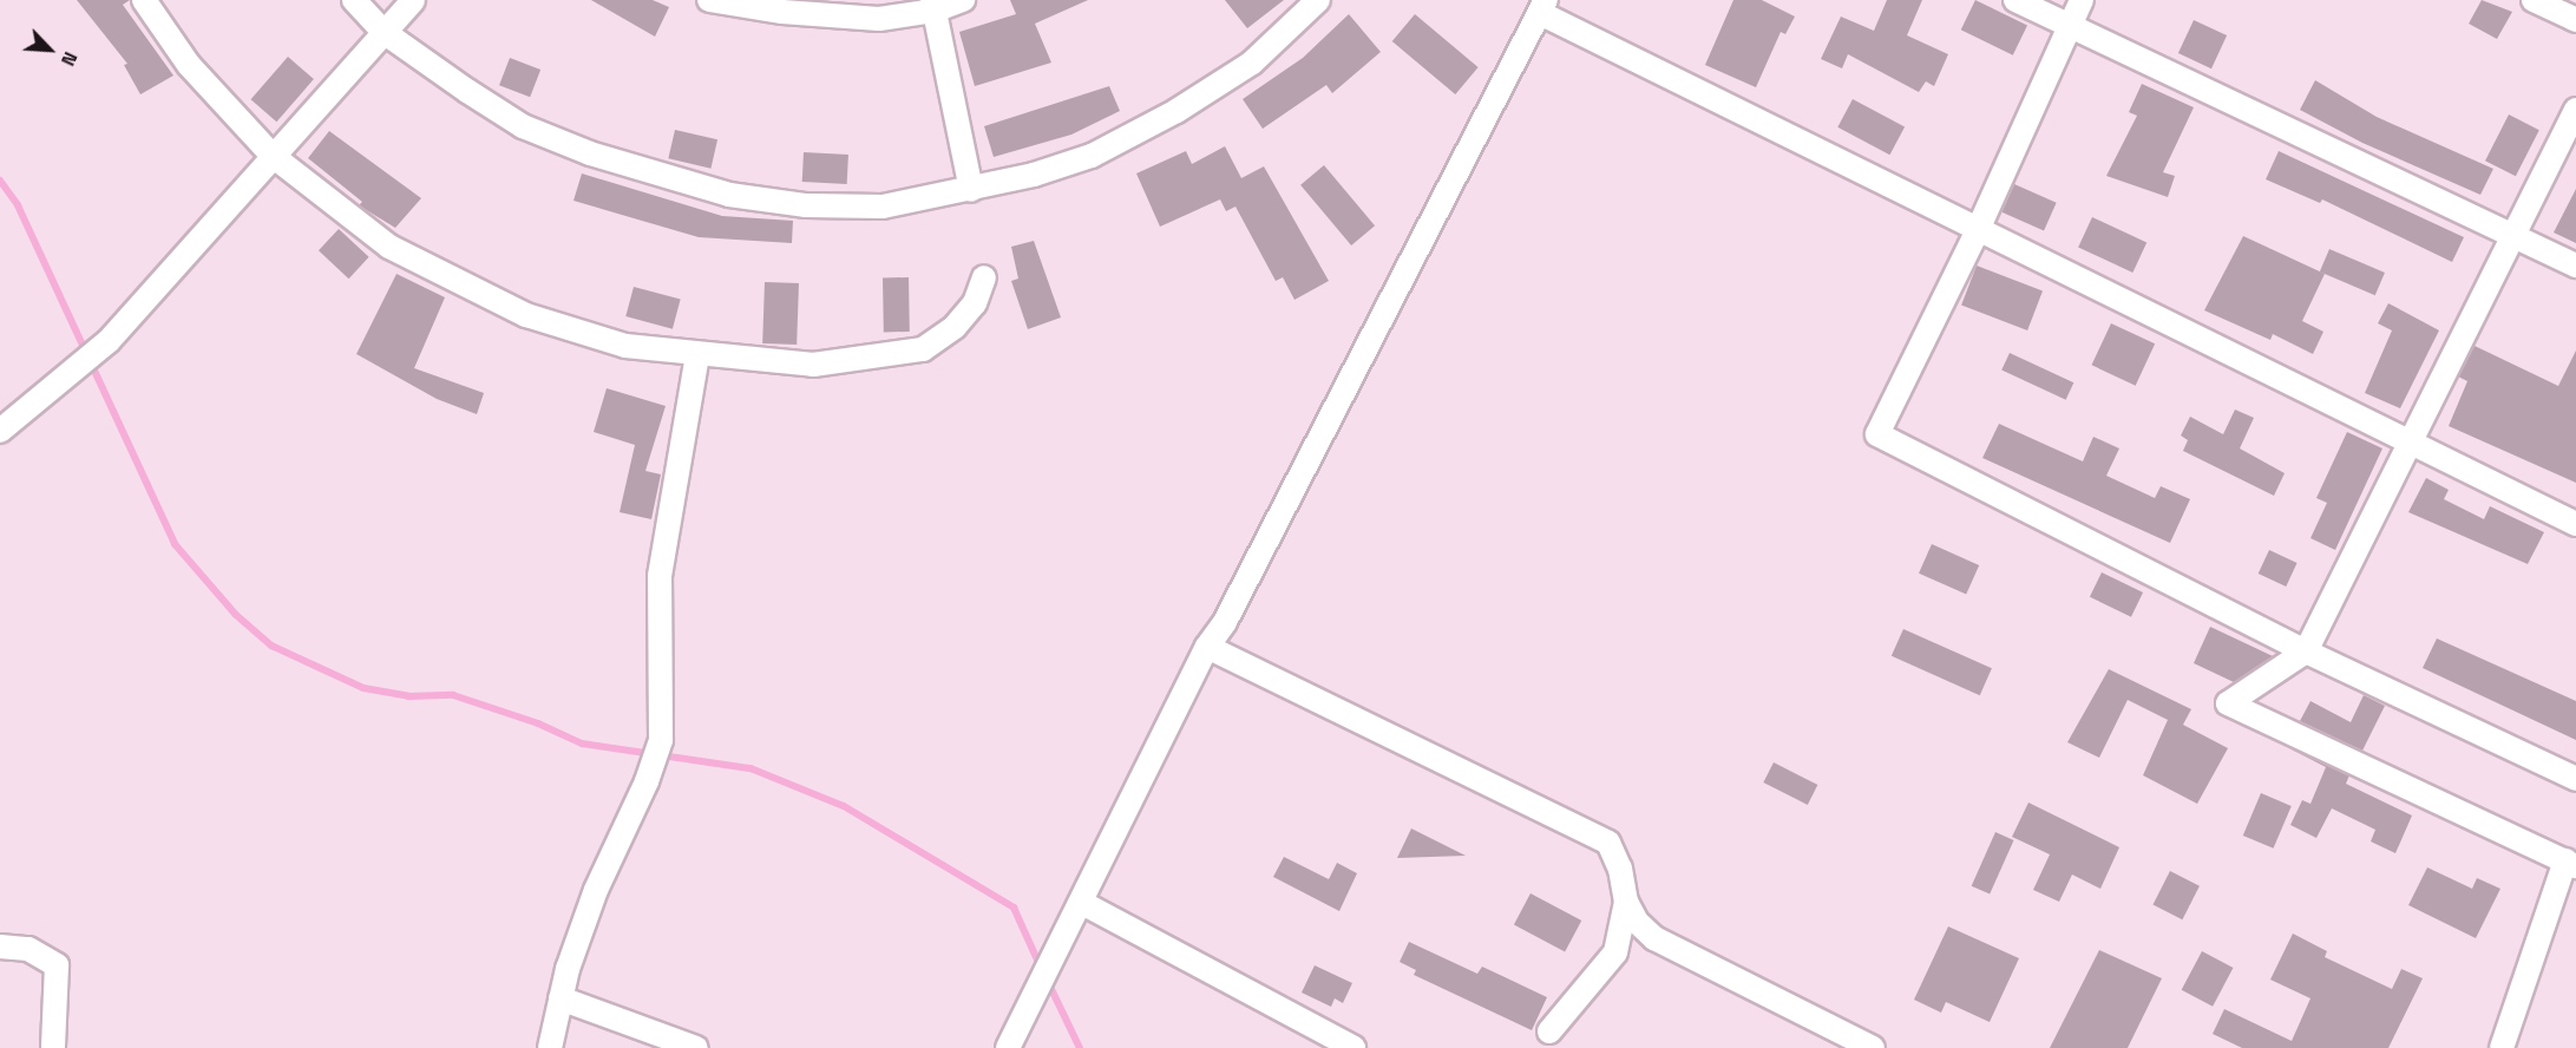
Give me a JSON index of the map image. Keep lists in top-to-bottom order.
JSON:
{
  "north": "bottom right"
}
